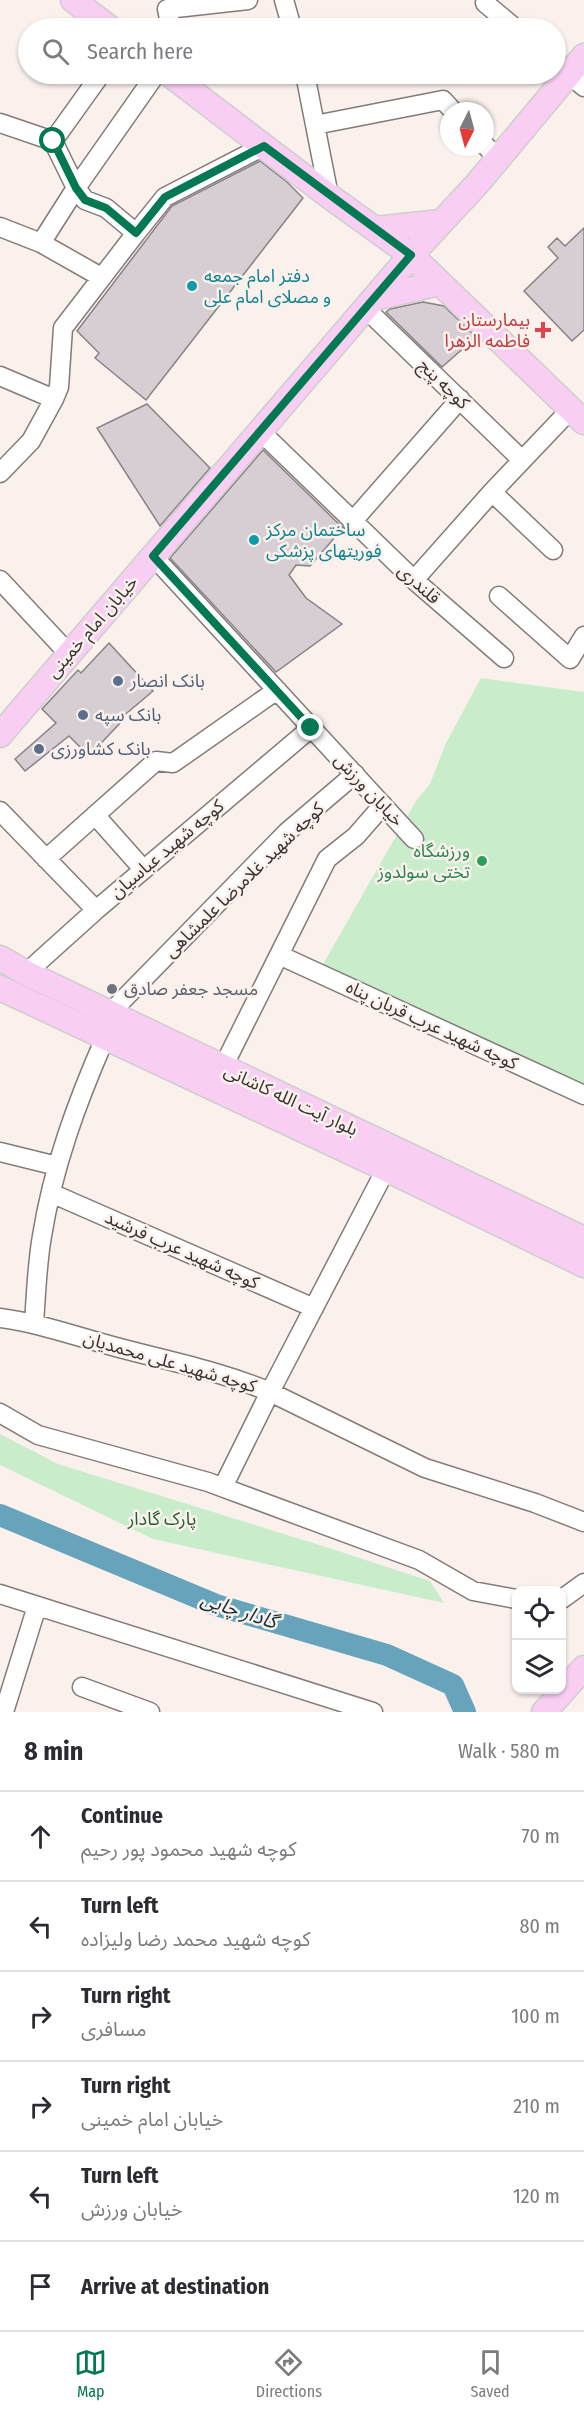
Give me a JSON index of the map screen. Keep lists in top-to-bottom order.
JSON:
{
  "streets": {
    "main road": ["خیابان امام خمینی", "بلوار آیت الله کاشانی"],
    "street": [
      "کوچه پنج",
      "قلندری",
      "خیابان ورزش",
      "کوچه شهید عباسیان",
      "کوچه شهید غلامرضا علمشاهی",
      "کوچه شهید عرب قربان پناه",
      "کوچه شهید عرب فرشید",
      "کوچه شهید علی محمدیان"
    ]
  },
  "crossings": [
    ["کوچه پنج", "خیابان امام خمینی"],
    ["قلندری", "خیابان امام خمینی"],
    ["خیابان امام خمینی", "خیابان ورزش"],
    ["خیابان ورزش", "کوچه شهید عباسیان"],
    ["خیابان ورزش", "کوچه شهید غلامرضا علمشاهی"],
    ["کوچه شهید عباسیان", "بلوار آیت الله کاشانی"],
    ["کوچه شهید غلامرضا علمشاهی", "بلوار آیت الله کاشانی"],
    ["بلوار آیت الله کاشانی", "کوچه شهید علی محمدیان"],
    ["کوچه شهید عرب فرشید", "کوچه شهید علی محمدیان"]
  ],
  "water": ["گادار چایی"],
  "parks": ["پارک گادار"],
  "places": {
    "other": [
      "دفتر امام جمعه و مصلای امام علی",
      "ساختمان مرکز فوریتهای پزشکی",
      "بانک انصار",
      "بانک سپه",
      "بانک کشاورزی",
      "ورزشگاه تختی سولدوز",
      "مسجد جعفر صادق"
    ],
    "health": ["بیمارستان فاطمه الزهرا"]
  },
  "north": "bottom",
  "page": {
    "search": "Search here",
    "heading": ["8 min", "Walk · 580 m"],
    "list": [
      ["Continue", "کوچه شهید محمود پور رحیم", "70 m"],
      ["Turn left", "کوچه شهید محمد رضا ولیزاده", "80 m"],
      ["Turn right", "مسافری", "100 m"],
      ["Turn right", "خیابان امام خمینی", "210 m"],
      ["Turn left", "خیابان ورزش", "120 m"],
      "Arrive at destination"
    ],
    "nav": ["Map", "Directions", "Saved"]
  }
}
